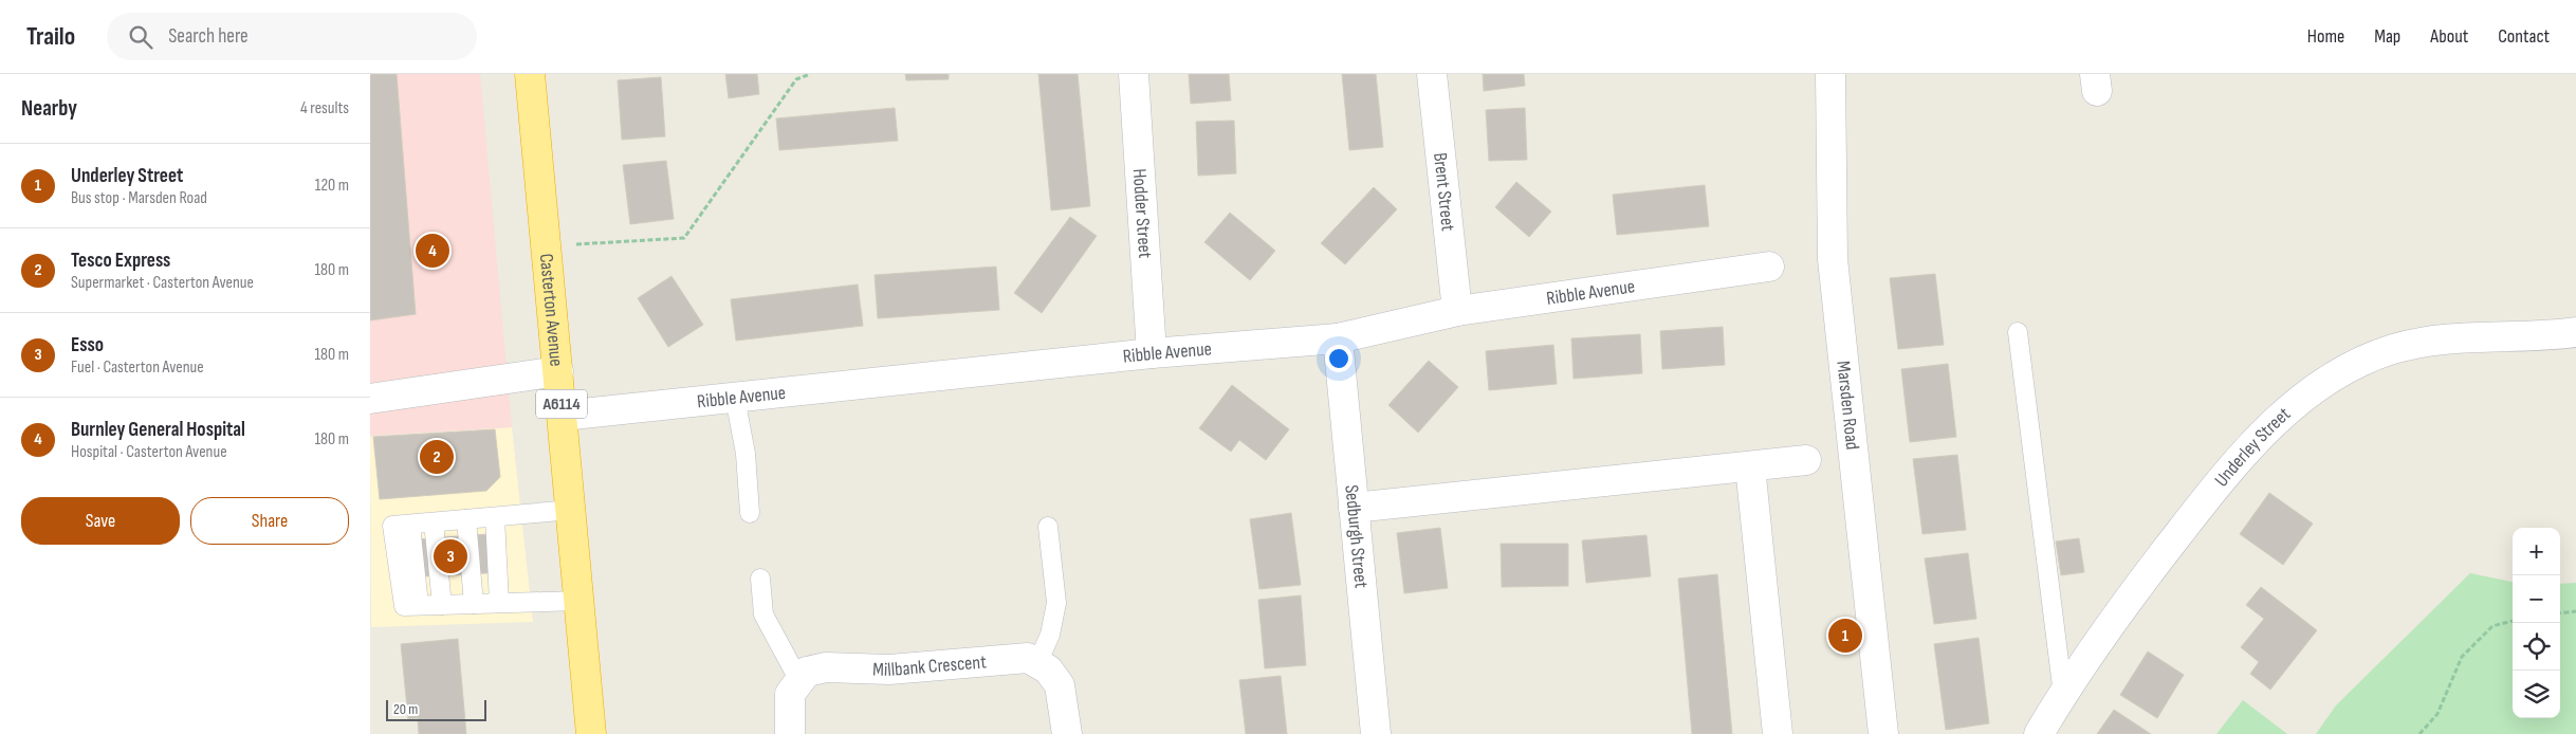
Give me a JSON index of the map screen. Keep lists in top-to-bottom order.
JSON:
{
  "streets": {
    "highway": ["Casterton Avenue", "A6114"],
    "street": [
      "Brent Street",
      "Hodder Street",
      "Ribble Avenue",
      "Marsden Road",
      "Underley Street",
      "Sedburgh Street",
      "Millbank Crescent"
    ]
  },
  "crossings": [
    ["Brent Street", "Ribble Avenue"],
    ["Hodder Street", "Ribble Avenue"],
    ["Ribble Avenue", "Casterton Avenue"],
    ["Ribble Avenue", "Sedburgh Street"]
  ],
  "scale_bar": "20 m",
  "page": {
    "header": "Trailo",
    "search": "Search here",
    "nav": [
      "Home",
      "Map",
      "About",
      "Contact"
    ],
    "heading": ["Nearby", "4 results"],
    "list": [
      {
        "mark": "1",
        "name": "Underley Street",
        "note": "Bus stop · Marsden Road",
        "value": "120 m"
      },
      {
        "mark": "2",
        "name": "Tesco Express",
        "note": "Supermarket · Casterton Avenue",
        "value": "180 m"
      },
      {
        "mark": "3",
        "name": "Esso",
        "note": "Fuel · Casterton Avenue",
        "value": "180 m"
      },
      {
        "mark": "4",
        "name": "Burnley General Hospital",
        "note": "Hospital · Casterton Avenue",
        "value": "180 m"
      }
    ],
    "pins": [
      "4",
      "2",
      "3",
      "1"
    ],
    "buttons": ["Save", "Share"],
    "map_buttons": ["+", "−"],
    "scale": "20 m"
  }
}
